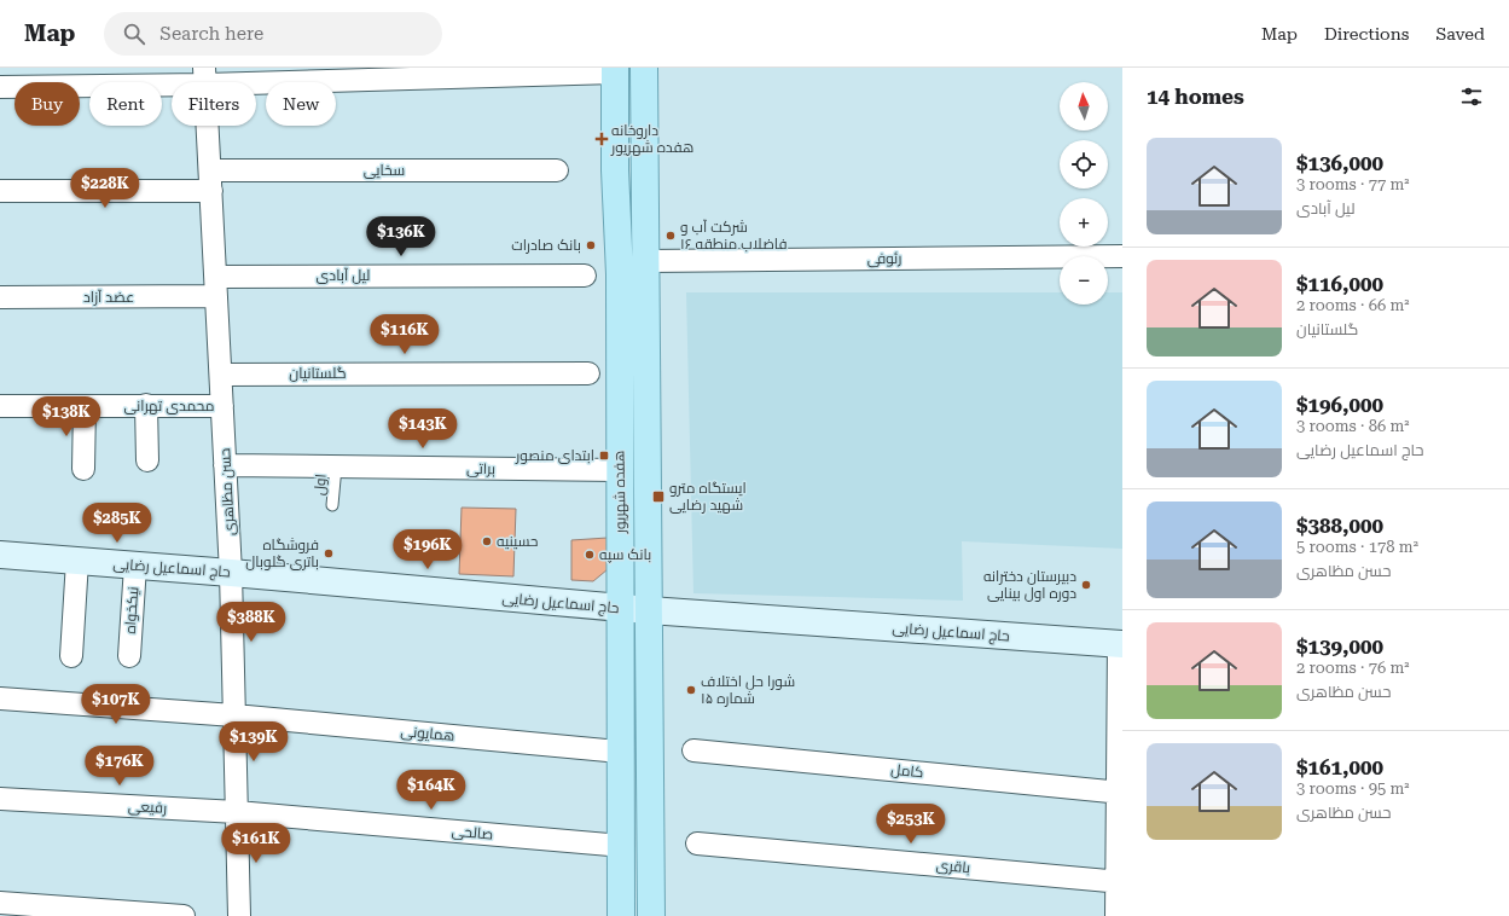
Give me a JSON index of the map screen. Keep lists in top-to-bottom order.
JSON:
{
  "streets": {
    "main road": ["هفده شهریور", "حاج اسماعیل رضایی"],
    "street": [
      "سخایی",
      "رئوفی",
      "لیل آبادی",
      "عضد آزاد",
      "گلستانیان",
      "محمدی تهرانی",
      "براتی",
      "حسن مظاهری",
      "نیکخواه",
      "همایونی",
      "کامل",
      "رفیعی",
      "صالحی",
      "باقری"
    ],
    "lane": ["اول"]
  },
  "crossings": [
    ["سخایی", "حسن مظاهری"],
    ["رئوفی", "هفده شهریور"],
    ["لیل آبادی", "عضد آزاد"],
    ["لیل آبادی", "حسن مظاهری"],
    ["عضد آزاد", "حسن مظاهری"],
    ["گلستانیان", "حسن مظاهری"],
    ["محمدی تهرانی", "حسن مظاهری"],
    ["براتی", "اول"],
    ["براتی", "حسن مظاهری"],
    ["براتی", "هفده شهریور"],
    ["حسن مظاهری", "حاج اسماعیل رضایی"],
    ["حسن مظاهری", "همایونی"],
    ["حسن مظاهری", "رفیعی"],
    ["حسن مظاهری", "صالحی"],
    ["هفده شهریور", "حاج اسماعیل رضایی"],
    ["هفده شهریور", "همایونی"],
    ["هفده شهریور", "صالحی"],
    ["حاج اسماعیل رضایی", "نیکخواه"],
    ["رفیعی", "صالحی"]
  ],
  "places": {
    "health": ["داروخانه هفده شهریور"],
    "other": [
      "شرکت آب و فاضلاب منطقه ۱۶",
      "بانک صادرات",
      "حسینیه",
      "فروشگاه باتری گلوبال",
      "بانک سپه",
      "دبیرستان دخترانه دوره اول بینایی",
      "شورا حل اختلاف شماره ۱۵"
    ],
    "transit": ["ابتدای منصور", "ایستگاه مترو شهید رضایی"]
  },
  "north": "top",
  "page": {
    "header": "Map",
    "search": "Search here",
    "nav": ["Map", "Directions", "Saved"],
    "heading": "14 homes",
    "map_buttons": ["+", "−"],
    "chip": [
      "Buy",
      "Rent",
      "Filters",
      "New"
    ],
    "list": [
      {
        "name": "$136,000",
        "note": "3 rooms · 77 m² · لیل آبادی"
      },
      {
        "name": "$116,000",
        "note": "2 rooms · 66 m² · گلستانیان"
      },
      {
        "name": "$196,000",
        "note": "3 rooms · 86 m² · حاج اسماعیل رضایی"
      },
      {
        "name": "$388,000",
        "note": "5 rooms · 178 m² · حسن مظاهری"
      },
      {
        "name": "$139,000",
        "note": "2 rooms · 76 m² · حسن مظاهری"
      },
      {
        "name": "$161,000",
        "note": "3 rooms · 95 m² · حسن مظاهری"
      }
    ],
    "price": [
      "$228K",
      "$136K",
      "$116K",
      "$138K",
      "$143K",
      "$285K",
      "$196K",
      "$388K",
      "$107K",
      "$139K",
      "$176K",
      "$164K",
      "$253K",
      "$161K"
    ]
  }
}
